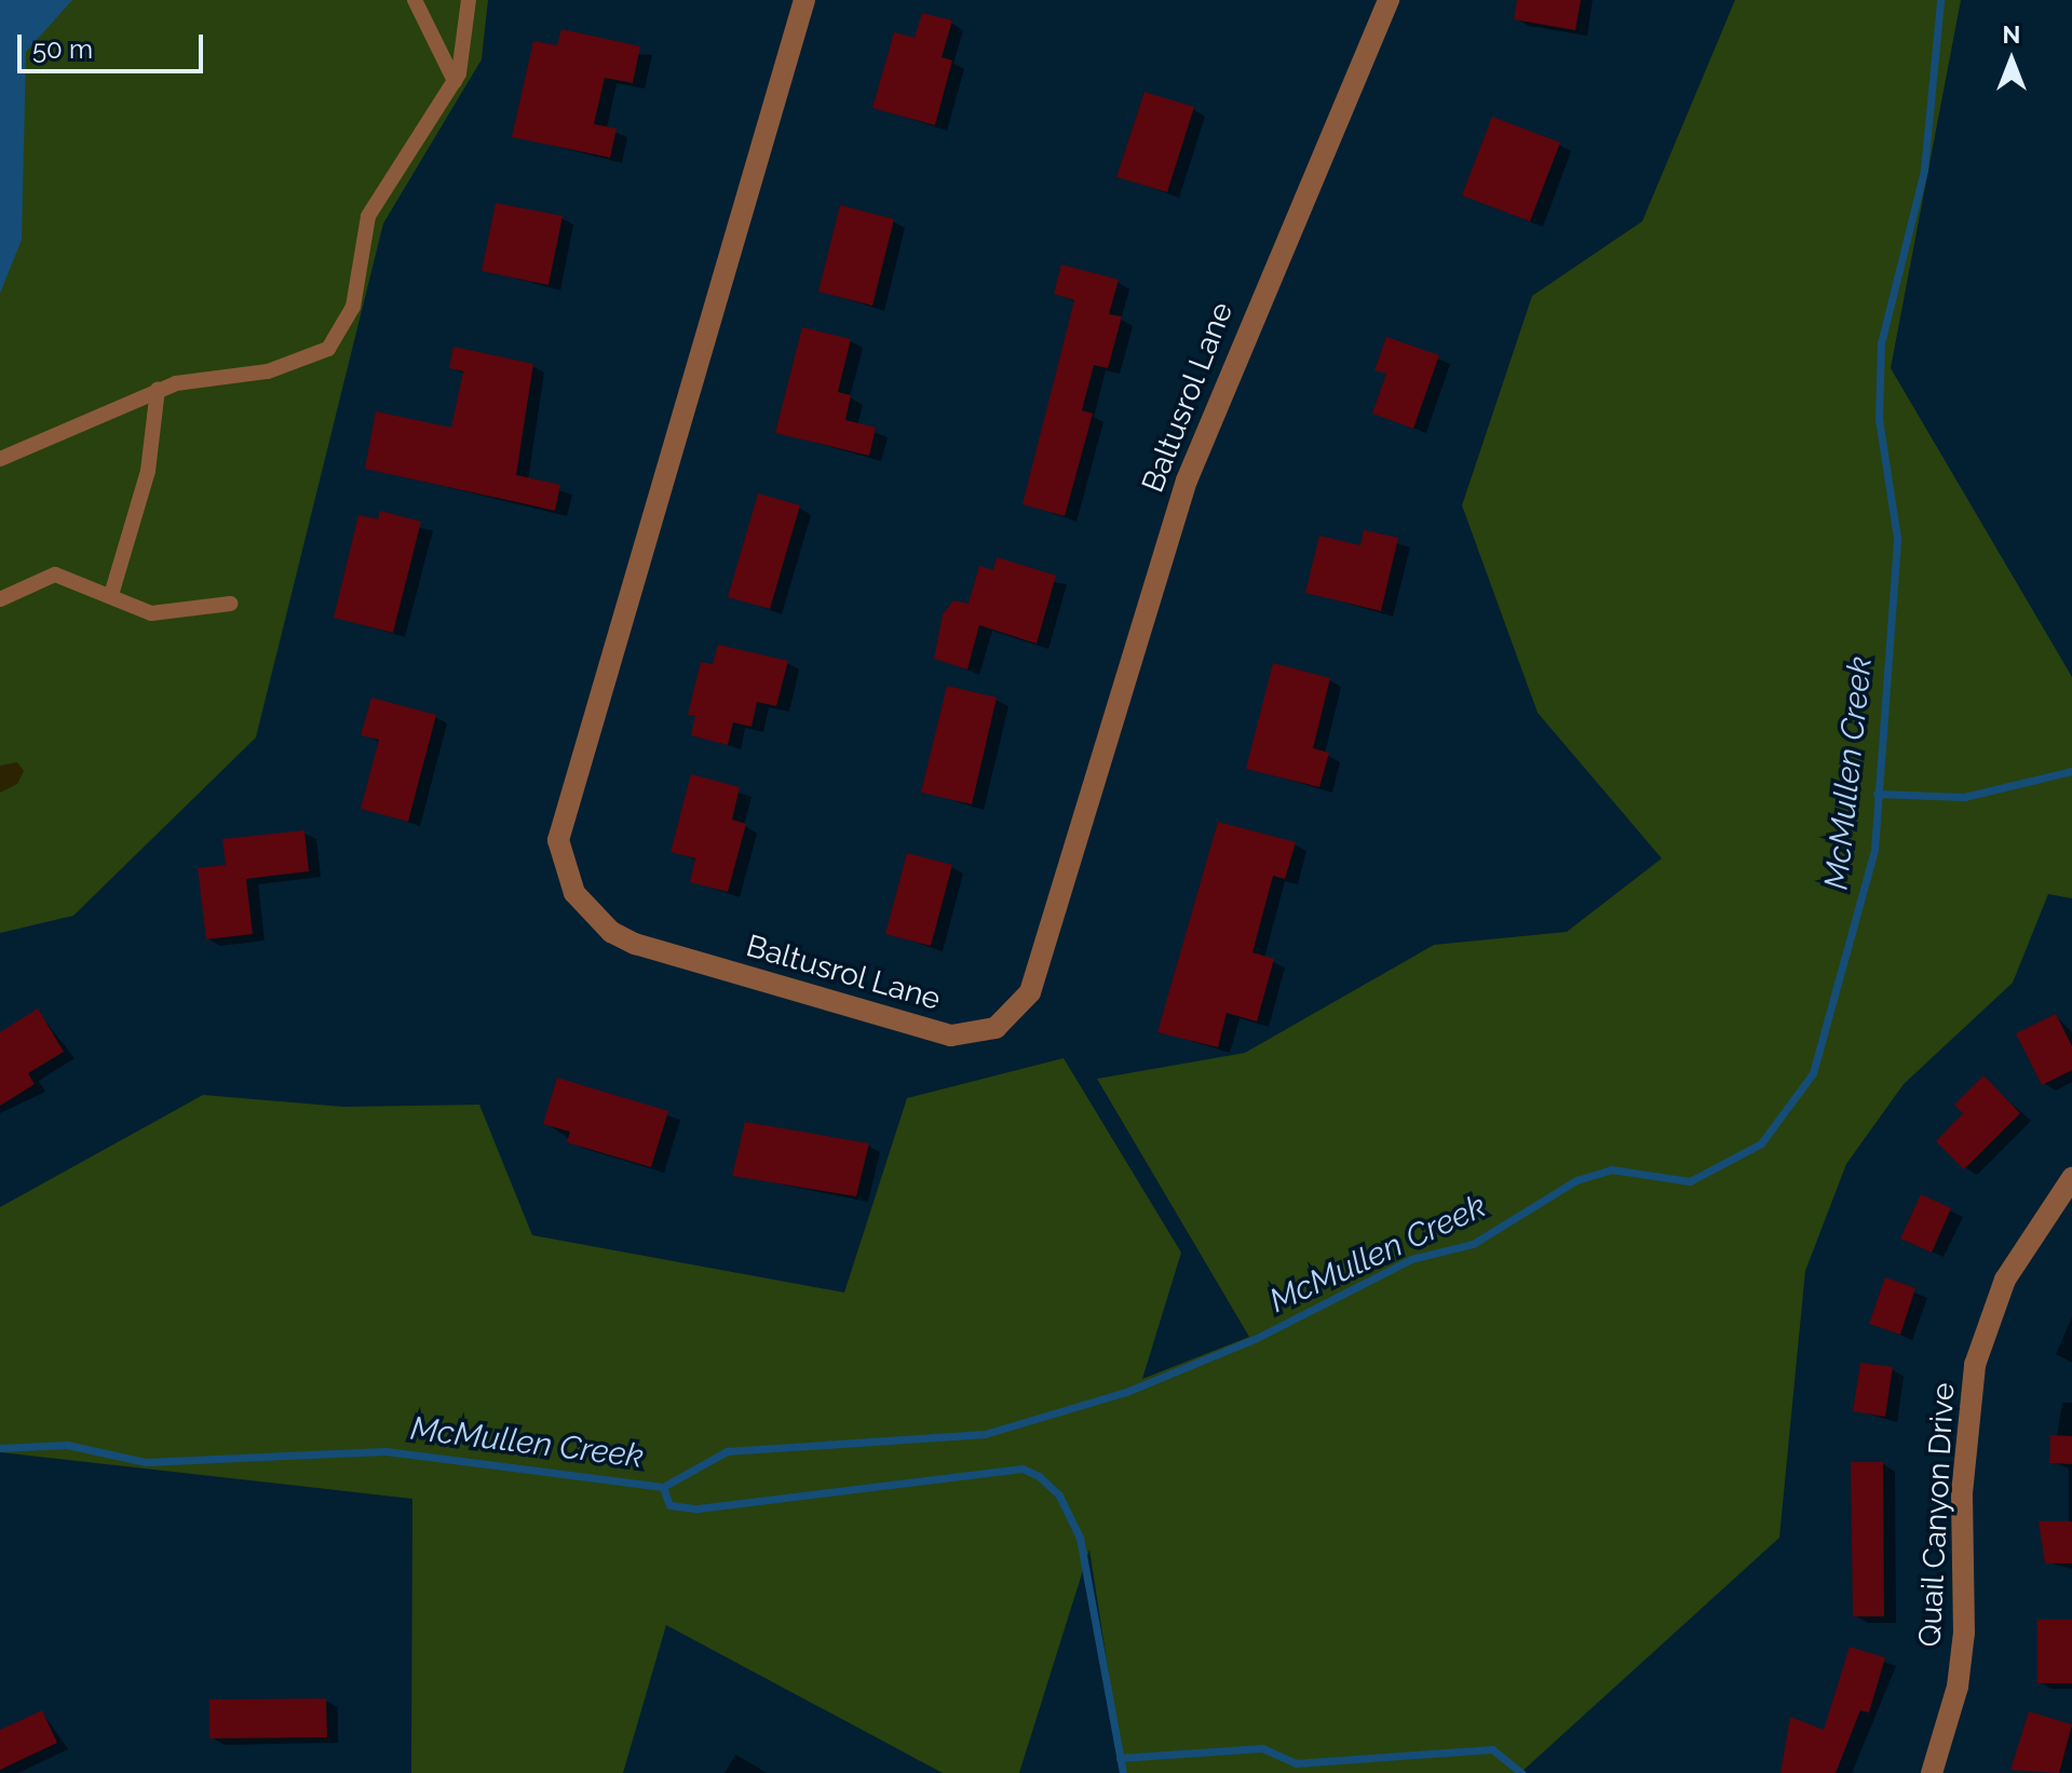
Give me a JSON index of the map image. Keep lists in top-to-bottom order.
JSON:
{
  "streets": {
    "street": ["Baltusrol Lane", "Quail Canyon Drive"]
  },
  "water": ["McMullen Creek"],
  "scale_bar": "50 m",
  "north": "top"
}
